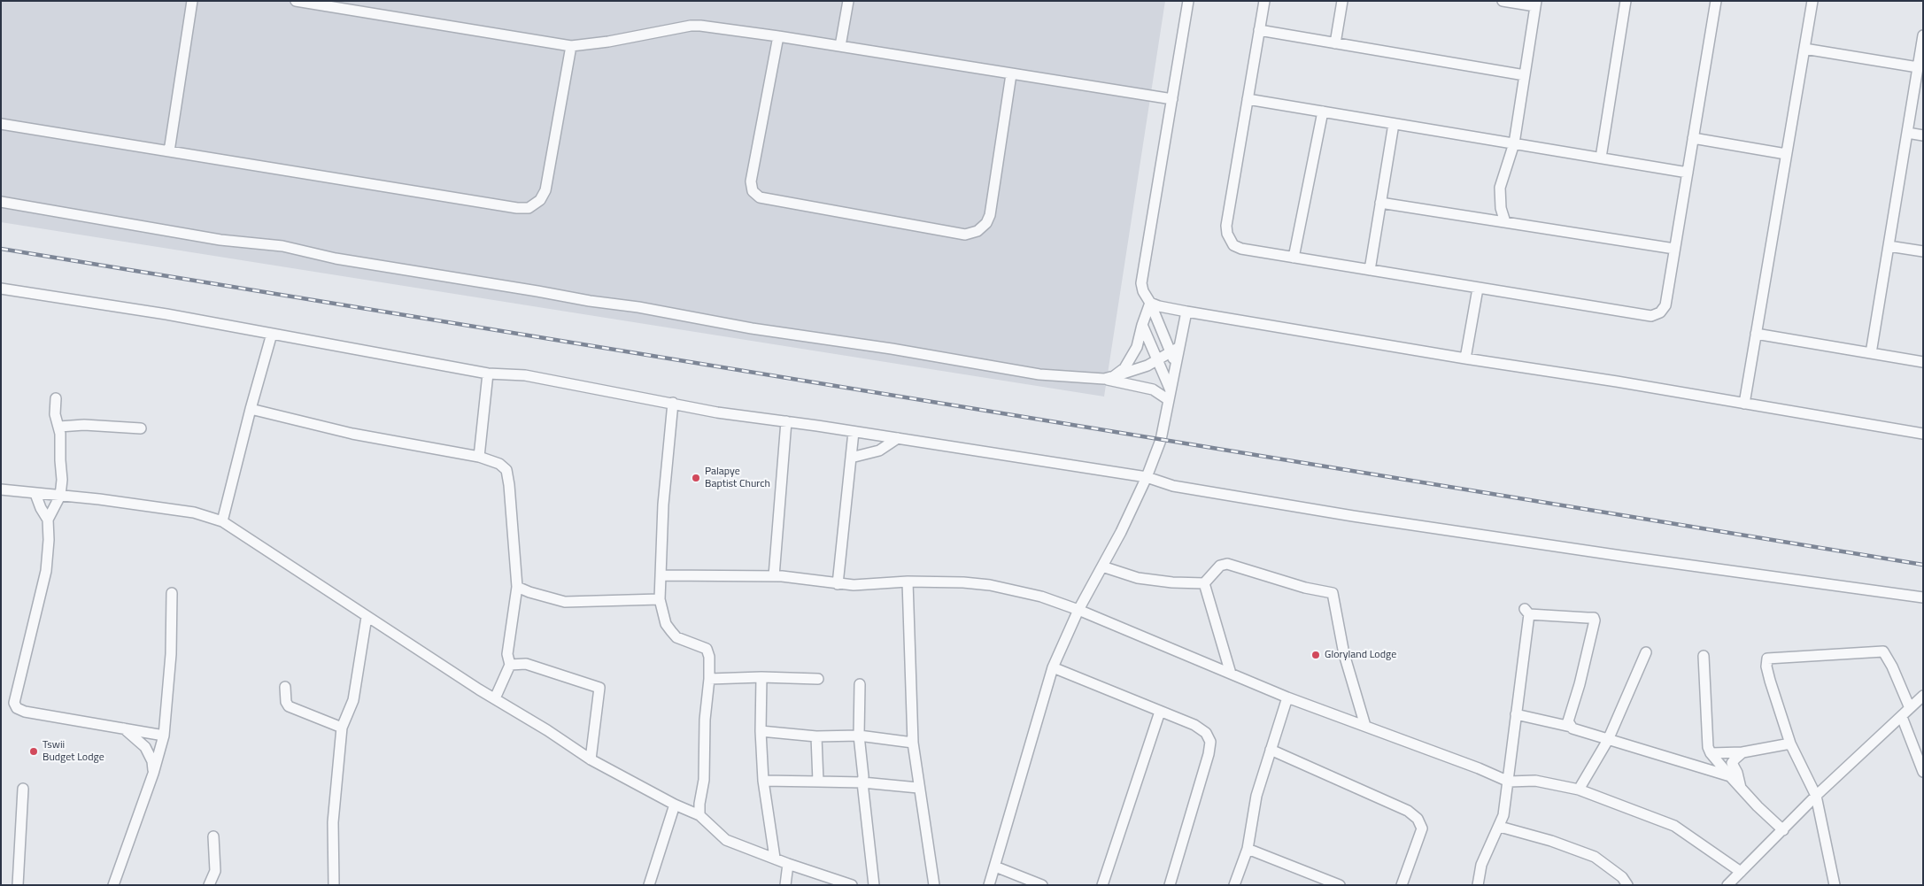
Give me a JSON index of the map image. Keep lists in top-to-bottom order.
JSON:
{
  "places": ["Palapye Baptist Church", "Gloryland Lodge", "Tswii Budget Lodge"]
}
